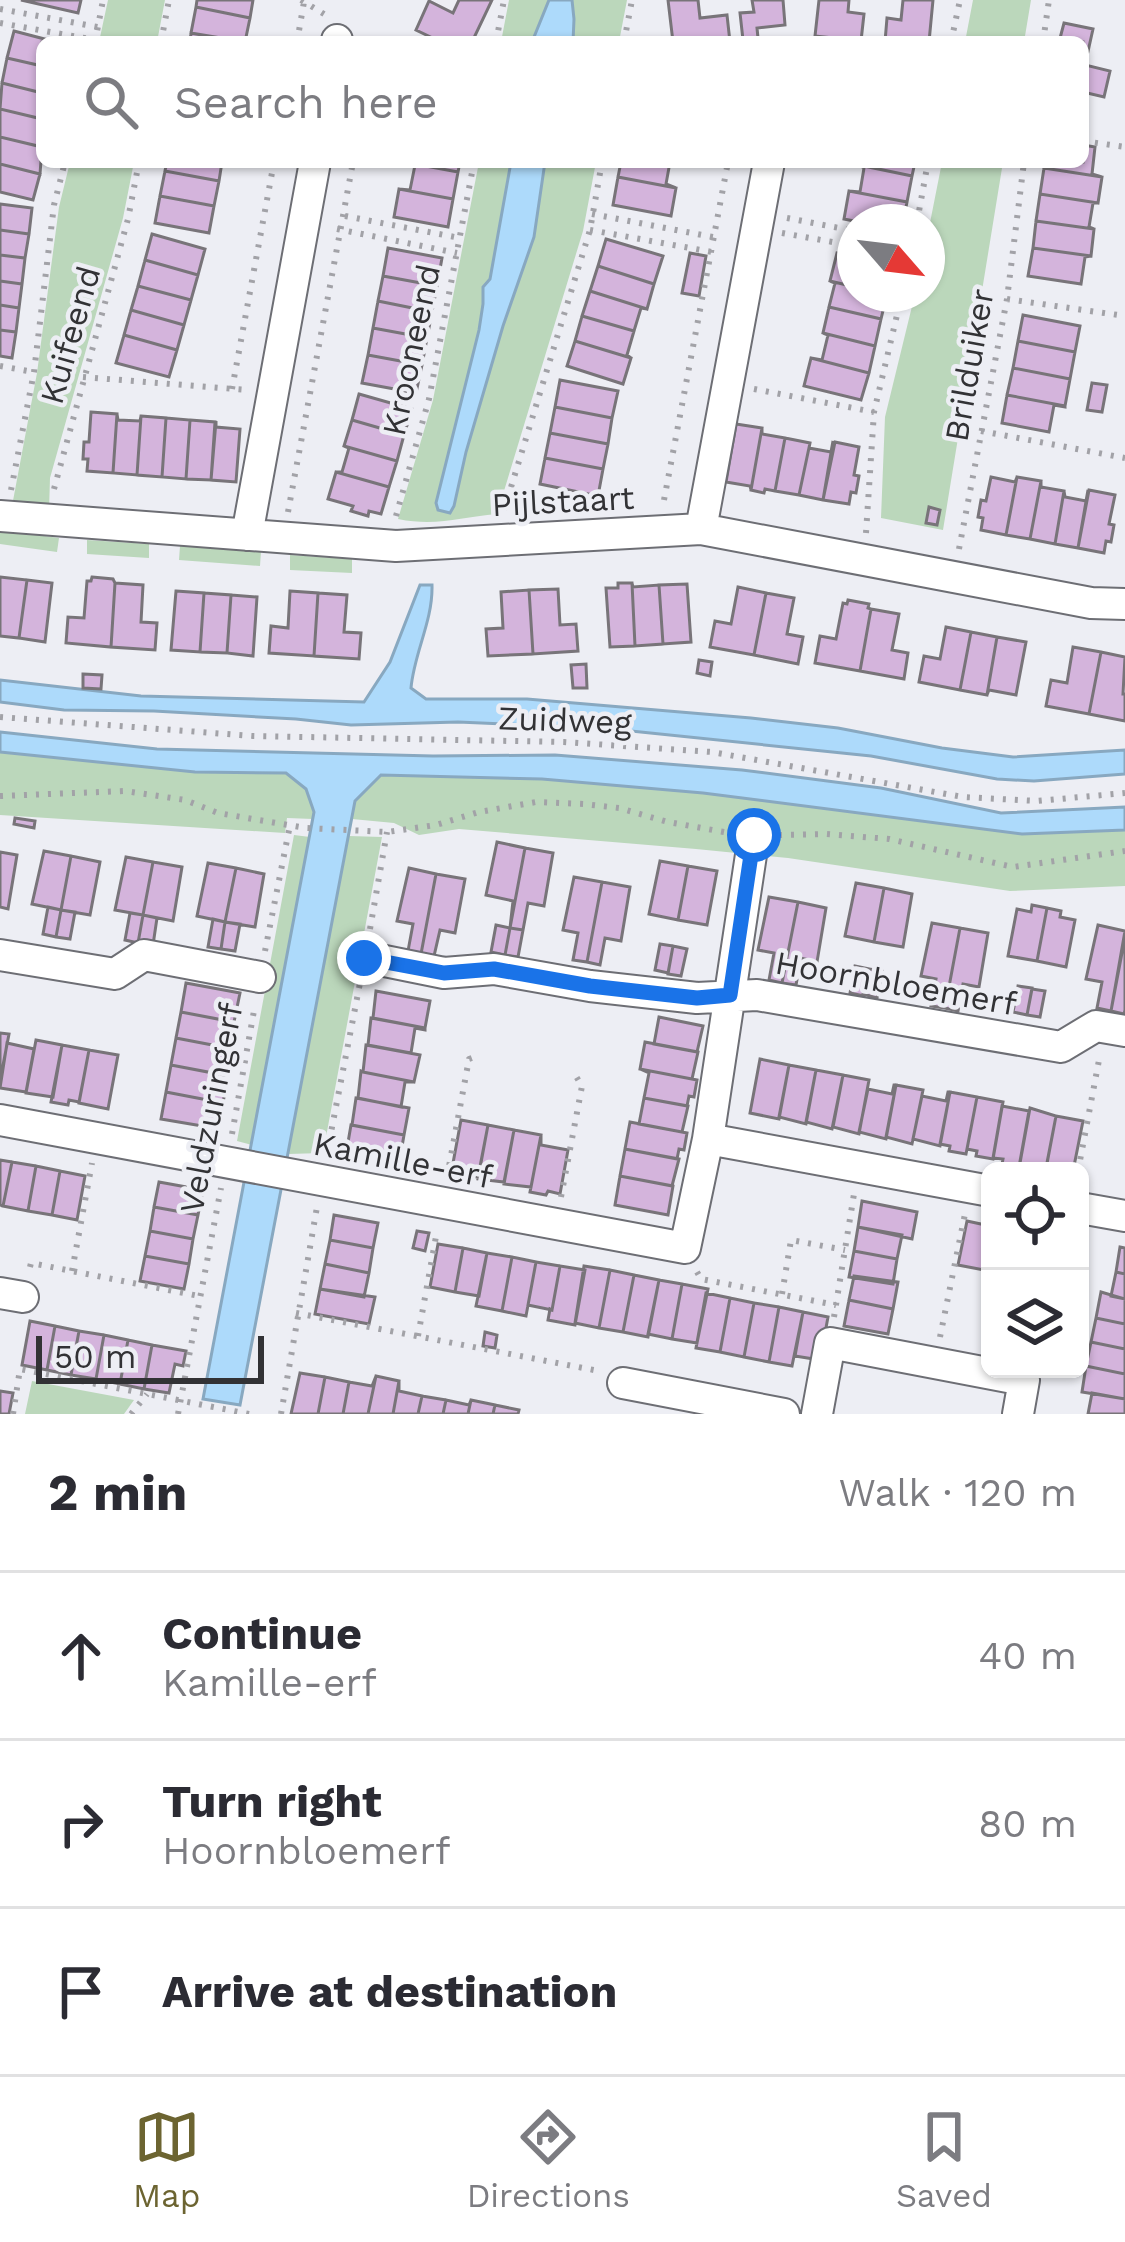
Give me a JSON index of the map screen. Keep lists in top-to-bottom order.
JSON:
{
  "streets": {
    "street": ["Pijlstaart", "Hoornbloemerf", "Kamille-erf"],
    "path": [
      "Kuifeend",
      "Krooneend",
      "Brilduiker",
      "Zuidweg",
      "Veldzuringerf"
    ]
  },
  "crossings": [
    ["Kuifeend", "Pijlstaart"],
    ["Krooneend", "Pijlstaart"],
    ["Brilduiker", "Pijlstaart"],
    ["Veldzuringerf", "Kamille-erf"]
  ],
  "scale_bar": "50 m",
  "north": "bottom right",
  "page": {
    "search": "Search here",
    "scale": "50 m",
    "heading": ["2 min", "Walk · 120 m"],
    "list": [
      ["Continue", "Kamille-erf", "40 m"],
      ["Turn right", "Hoornbloemerf", "80 m"],
      "Arrive at destination"
    ],
    "nav": ["Map", "Directions", "Saved"]
  }
}
